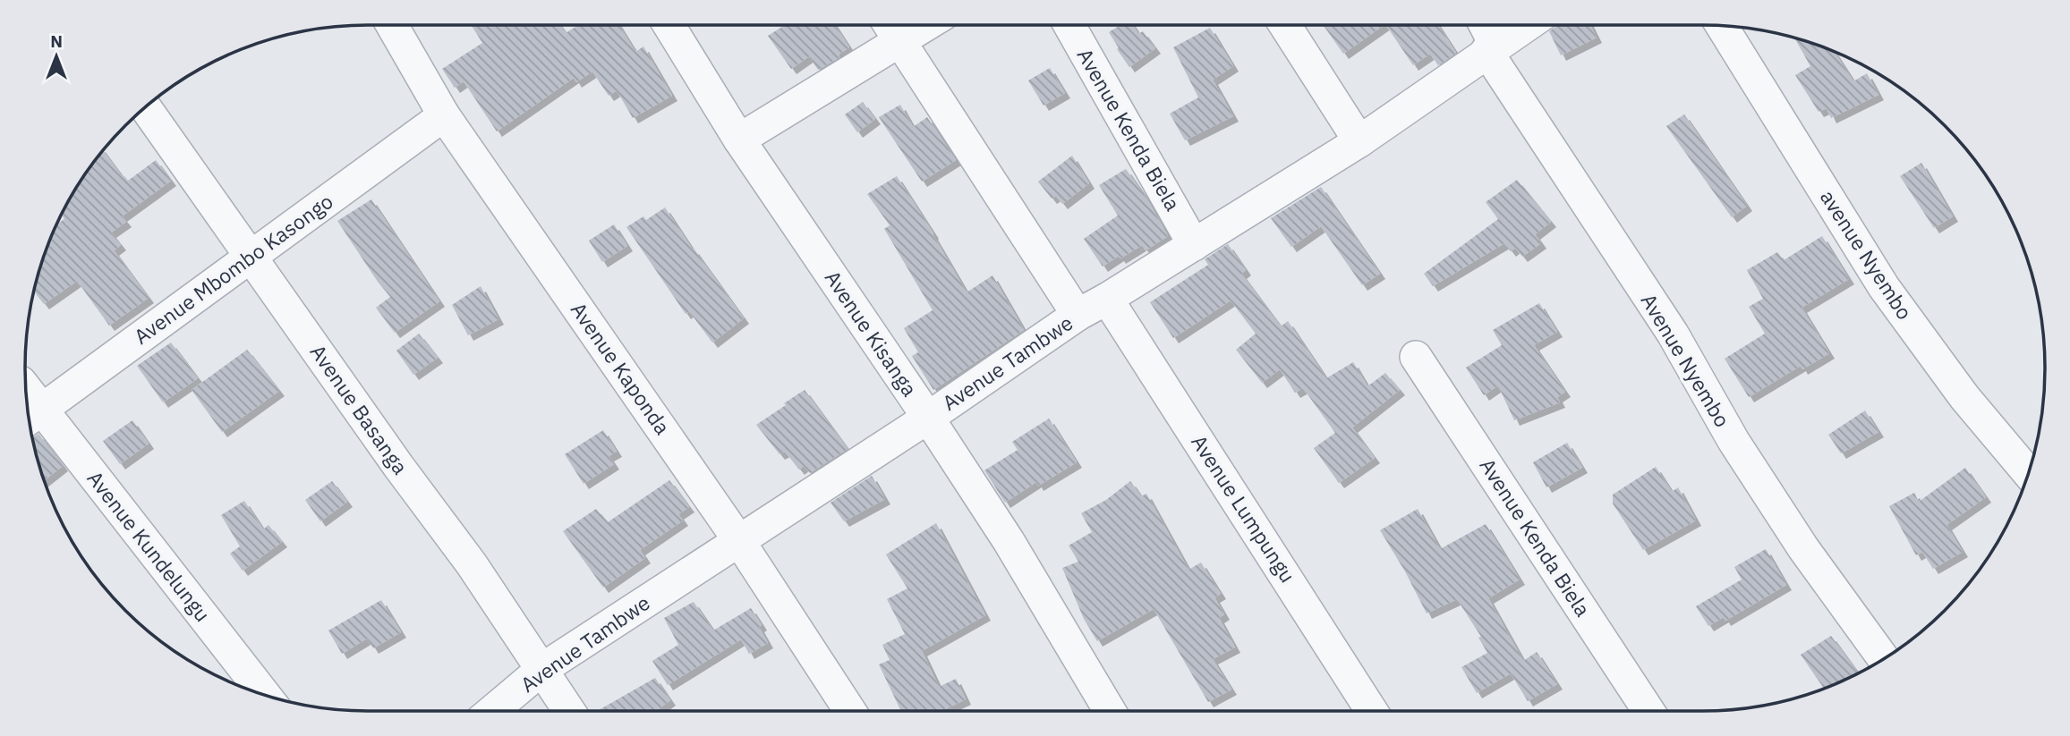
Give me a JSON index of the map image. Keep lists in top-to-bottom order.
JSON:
{
  "streets": {
    "street": [
      "Avenue Kenda Biela",
      "avenue Nyembo",
      "Avenue Mbombo Kasongo",
      "Avenue Kisanga",
      "Avenue Nyembo",
      "Avenue Tambwe",
      "Avenue Kaponda",
      "Avenue Basanga",
      "Avenue Lumpungu",
      "Avenue Kundelungu"
    ]
  },
  "crossings": [
    ["Avenue Kenda Biela", "Avenue Tambwe"],
    ["Avenue Mbombo Kasongo", "Avenue Kaponda"],
    ["Avenue Mbombo Kasongo", "Avenue Basanga"],
    ["Avenue Mbombo Kasongo", "Avenue Kundelungu"],
    ["Avenue Kisanga", "Avenue Tambwe"],
    ["Avenue Nyembo", "Avenue Tambwe"],
    ["Avenue Tambwe", "Avenue Kaponda"],
    ["Avenue Tambwe", "Avenue Basanga"],
    ["Avenue Tambwe", "Avenue Lumpungu"]
  ],
  "north": "top"
}
